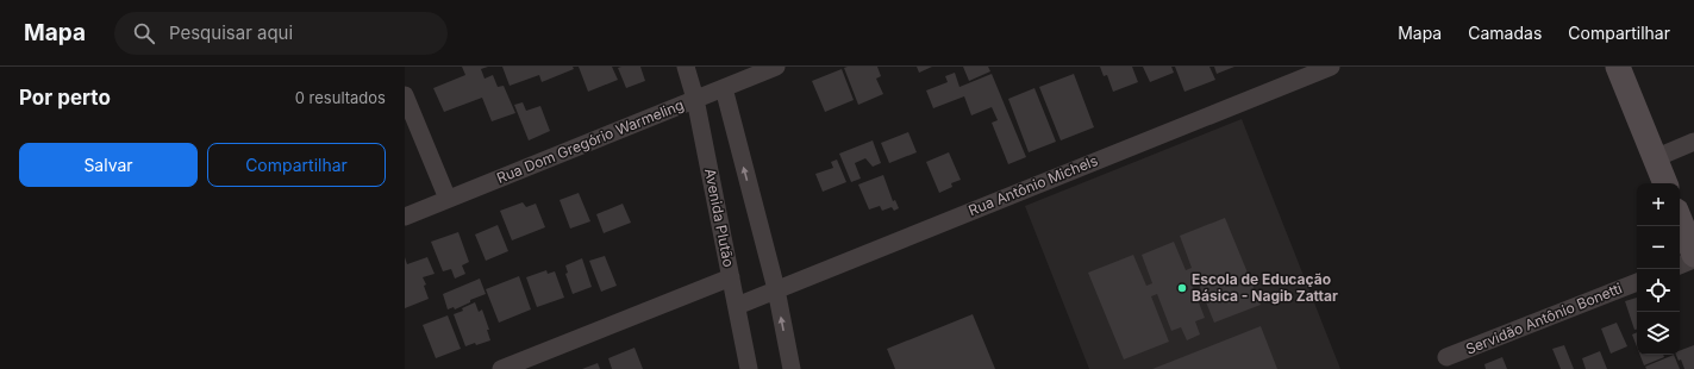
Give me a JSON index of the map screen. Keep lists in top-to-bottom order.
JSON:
{
  "streets": {
    "street": [
      "Rua Dom Gregório Warmeling",
      "Rua Antônio Michels",
      "Avenida Plutão",
      "Servidão Antônio Bonetti"
    ]
  },
  "crossings": [
    ["Rua Dom Gregório Warmeling", "Avenida Plutão"],
    ["Rua Antônio Michels", "Avenida Plutão"]
  ],
  "places": ["Escola de Educação Básica - Nagib Zattar"],
  "page": {
    "header": "Mapa",
    "search": "Pesquisar aqui",
    "nav": ["Mapa", "Camadas", "Compartilhar"],
    "heading": ["Por perto", "0 resultados"],
    "buttons": ["Salvar", "Compartilhar"],
    "map_buttons": ["+", "−"]
  }
}
